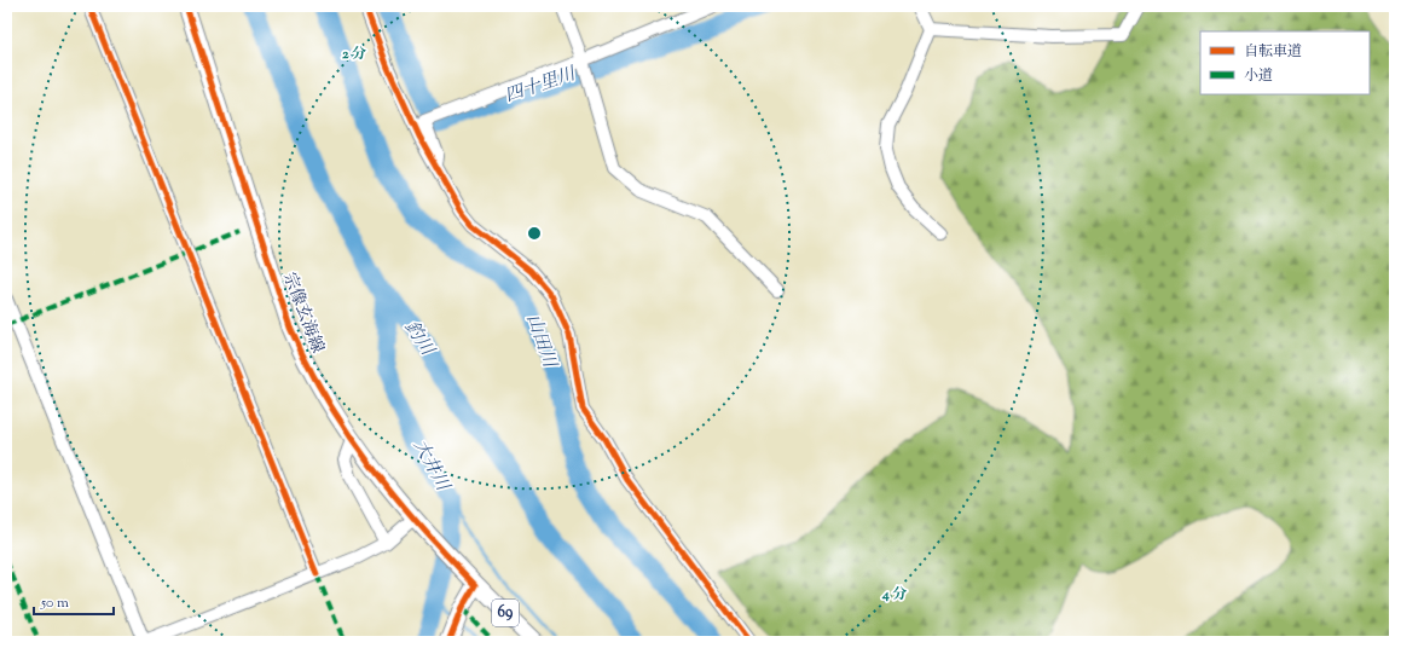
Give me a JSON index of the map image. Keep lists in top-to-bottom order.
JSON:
{
  "streets": {
    "main road": ["宗像玄海線", "69"]
  },
  "water": [
    "四十里川",
    "釣川",
    "山田川",
    "大井川"
  ],
  "legend": ["自転車道", "小道"],
  "scale_bar": "50 m",
  "rings": ["2 分", "4 分"]
}
